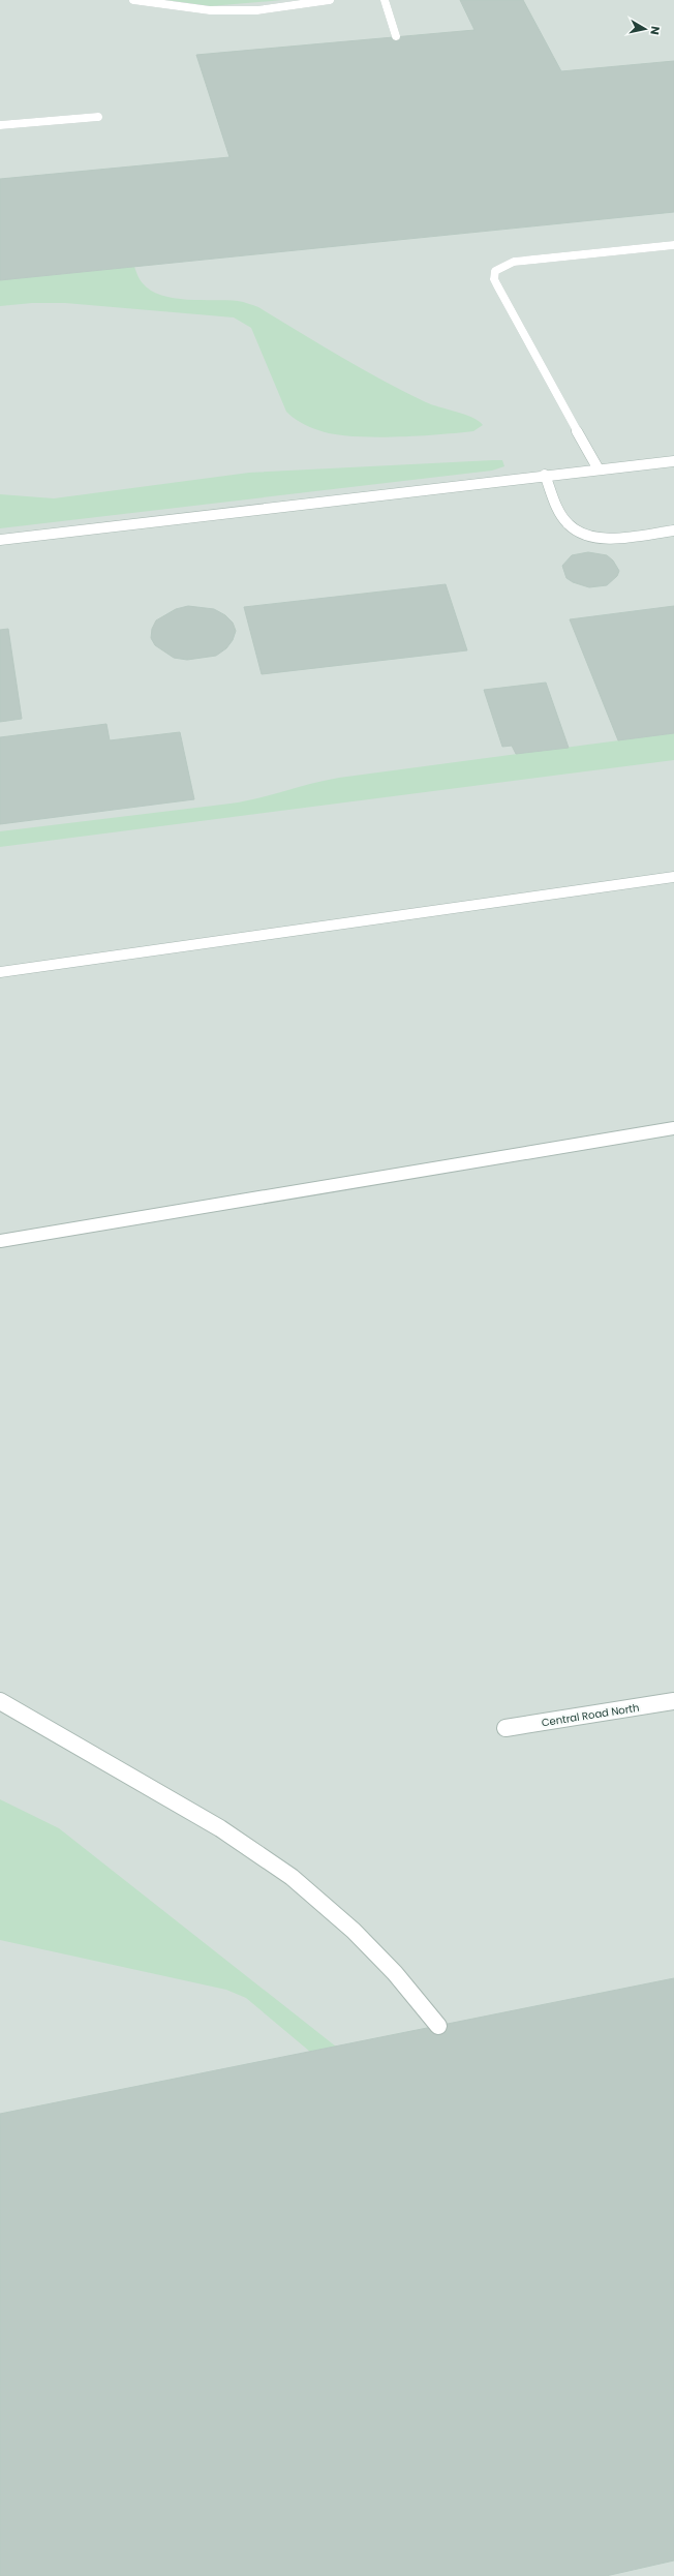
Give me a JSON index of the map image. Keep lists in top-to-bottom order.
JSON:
{
  "streets": {
    "lane": ["Central Road North"]
  },
  "north": "right"
}
